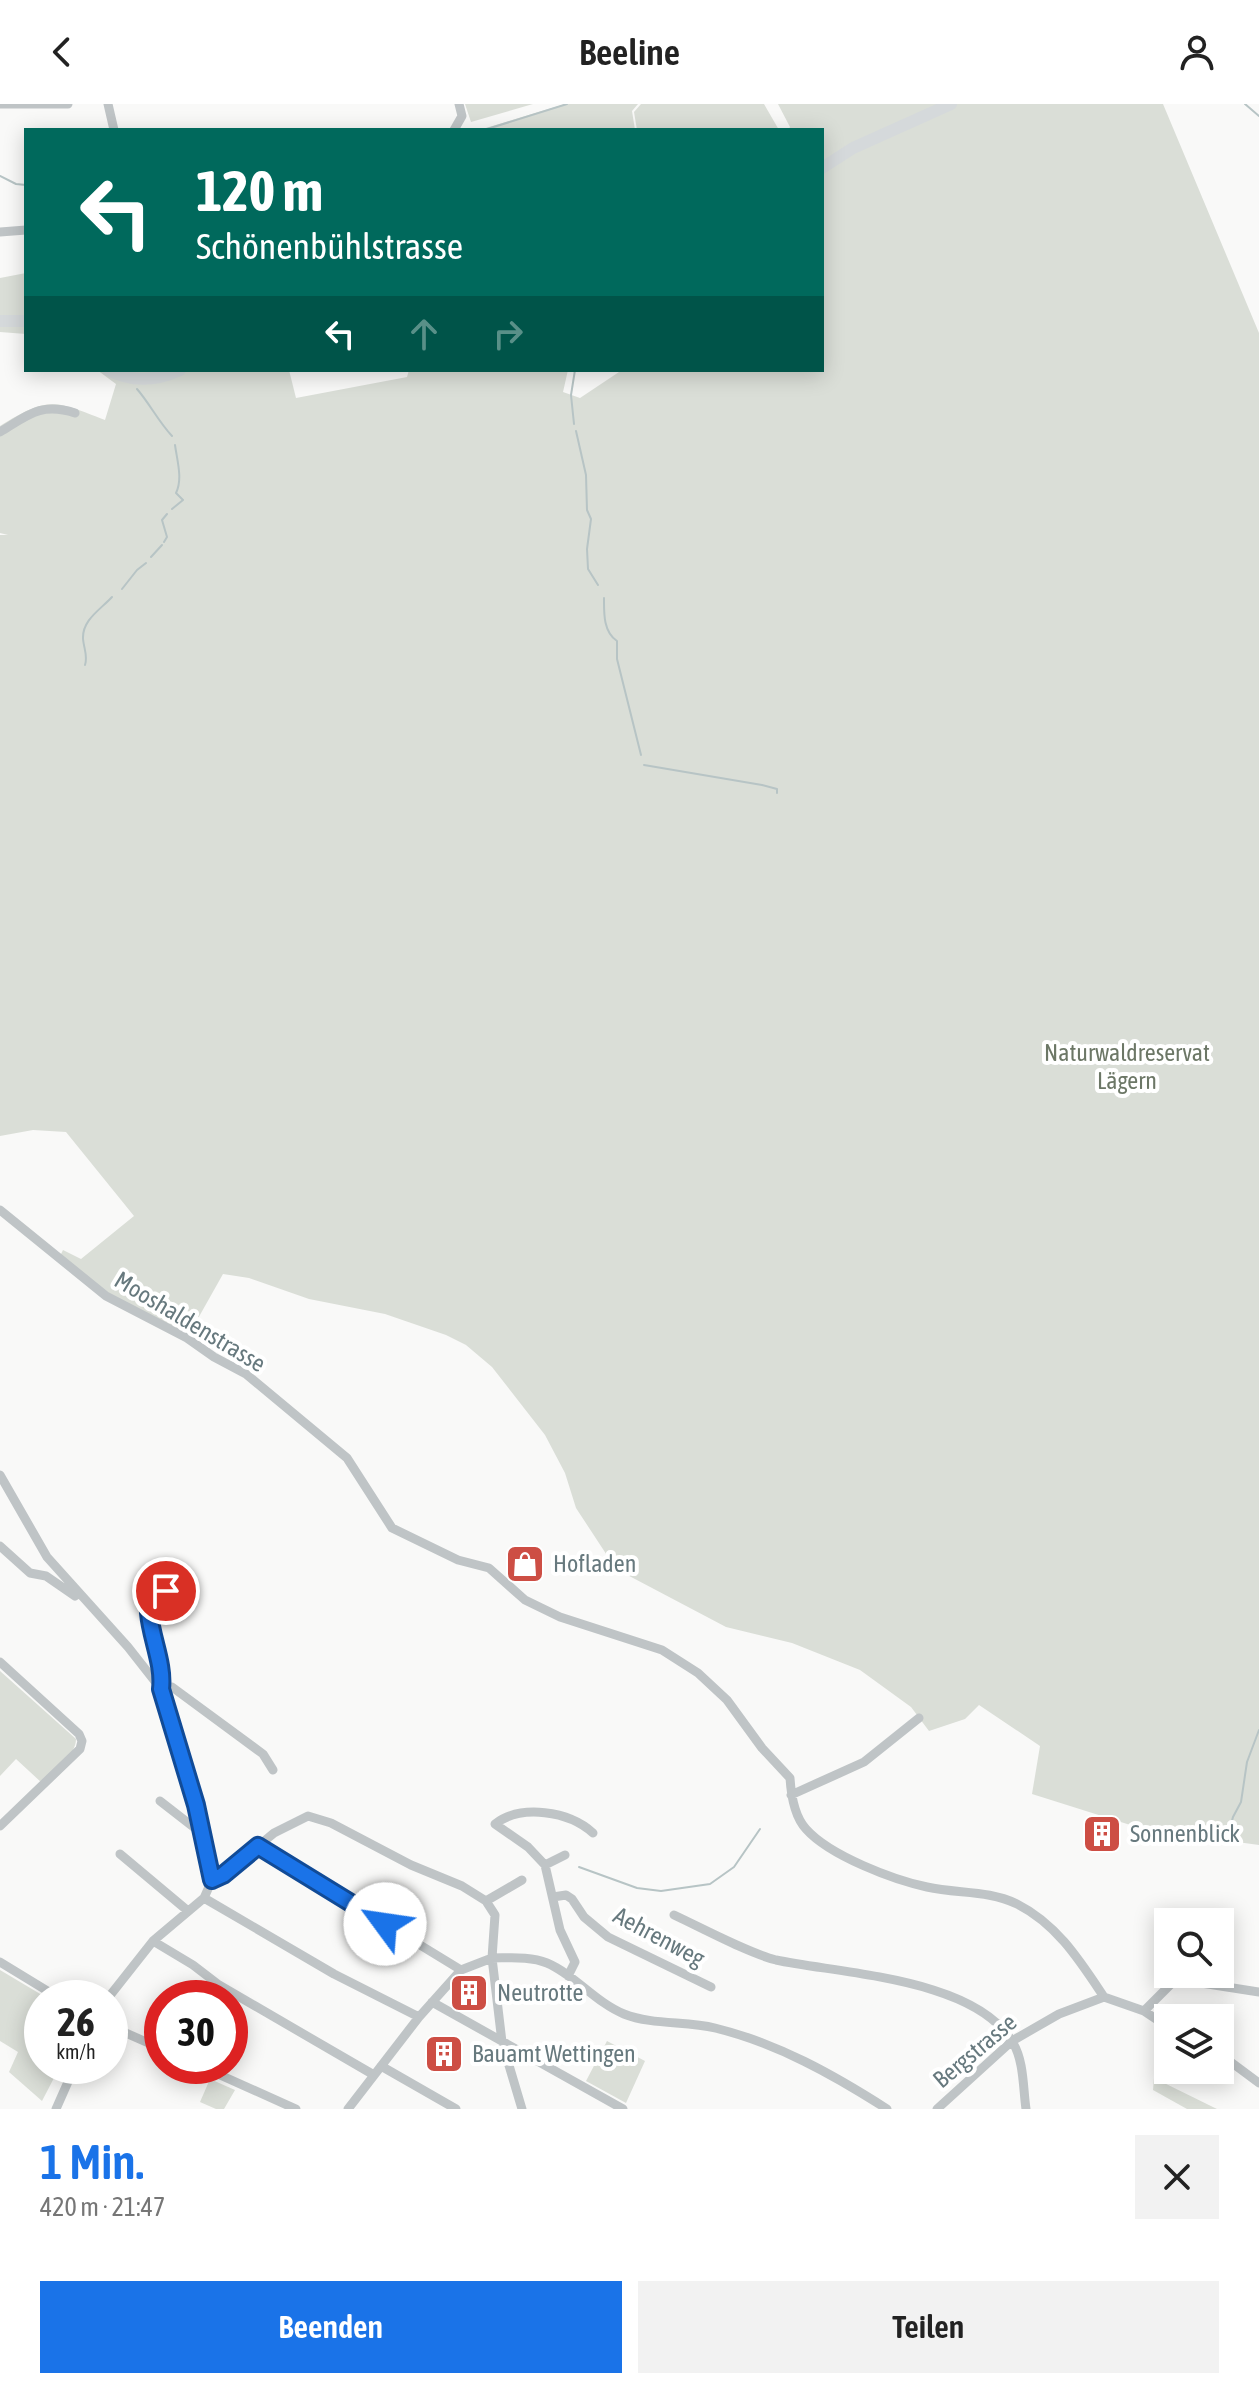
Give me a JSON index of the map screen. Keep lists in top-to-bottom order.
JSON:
{
  "streets": {
    "street": ["Mooshaldenstrasse", "Aehrenweg", "Bergstrasse"]
  },
  "crossings": [
    ["Mooshaldenstrasse", "Bergstrasse"]
  ],
  "parks": ["Naturwaldreservat Lägern"],
  "places": {
    "shop": ["Hofladen"],
    "building": ["Sonnenblick", "Neutrotte", "Bauamt Wettingen"]
  },
  "page": {
    "header": "Beeline",
    "turn": ["120 m", "Schönenbühlstrasse"],
    "speed": "26 km/h",
    "limit": "30",
    "heading": ["1 Min.", "420 m · 21:47"],
    "buttons": ["Beenden", "Teilen"]
  }
}
